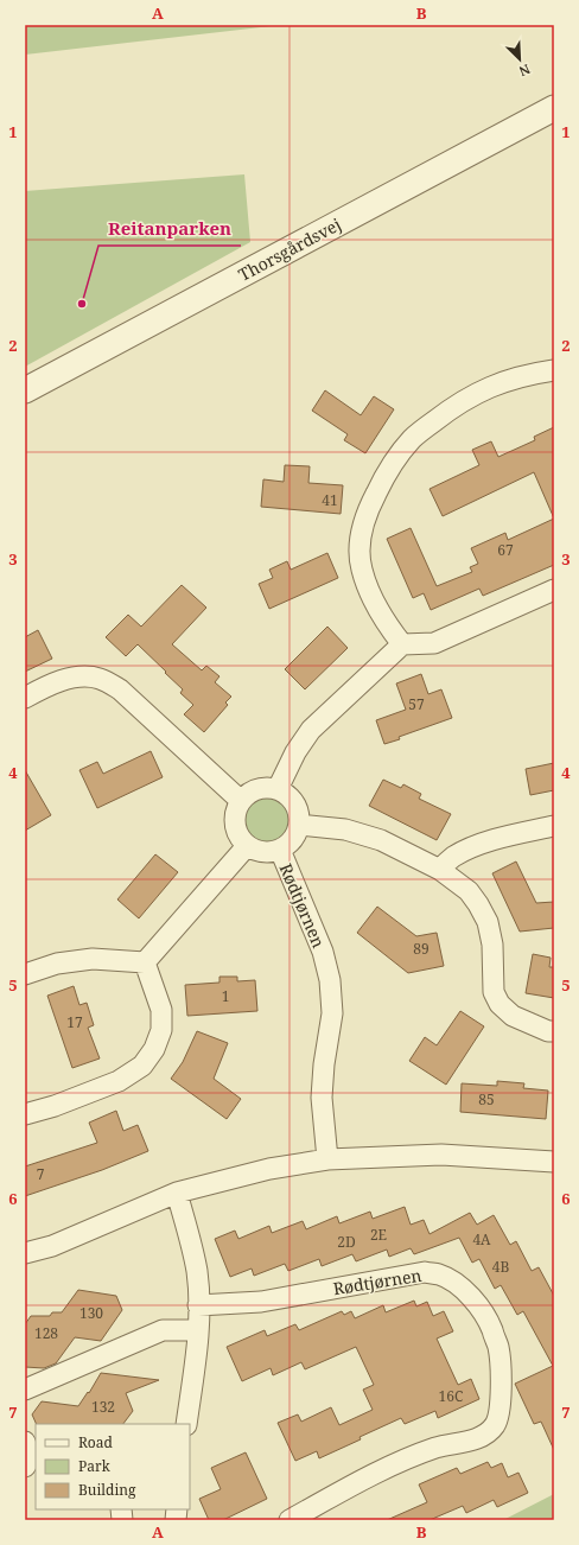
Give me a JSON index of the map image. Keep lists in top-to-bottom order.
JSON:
{
  "streets": {
    "street": ["Thorsgårdsvej", "Rødtjørnen"]
  },
  "places": ["Reitanparken"],
  "house_numbers": [
    "41",
    "67",
    "57",
    "89",
    "1",
    "17",
    "85",
    "7",
    "2E",
    "4A",
    "2D",
    "4B",
    "130",
    "128",
    "16C",
    "132"
  ],
  "legend": ["Road", "Park", "Building"],
  "north": "bottom right",
  "grid": {
    "columns": ["A", "B"],
    "rows": [
      "1",
      "2",
      "3",
      "4",
      "5",
      "6",
      "7"
    ]
  }
}
